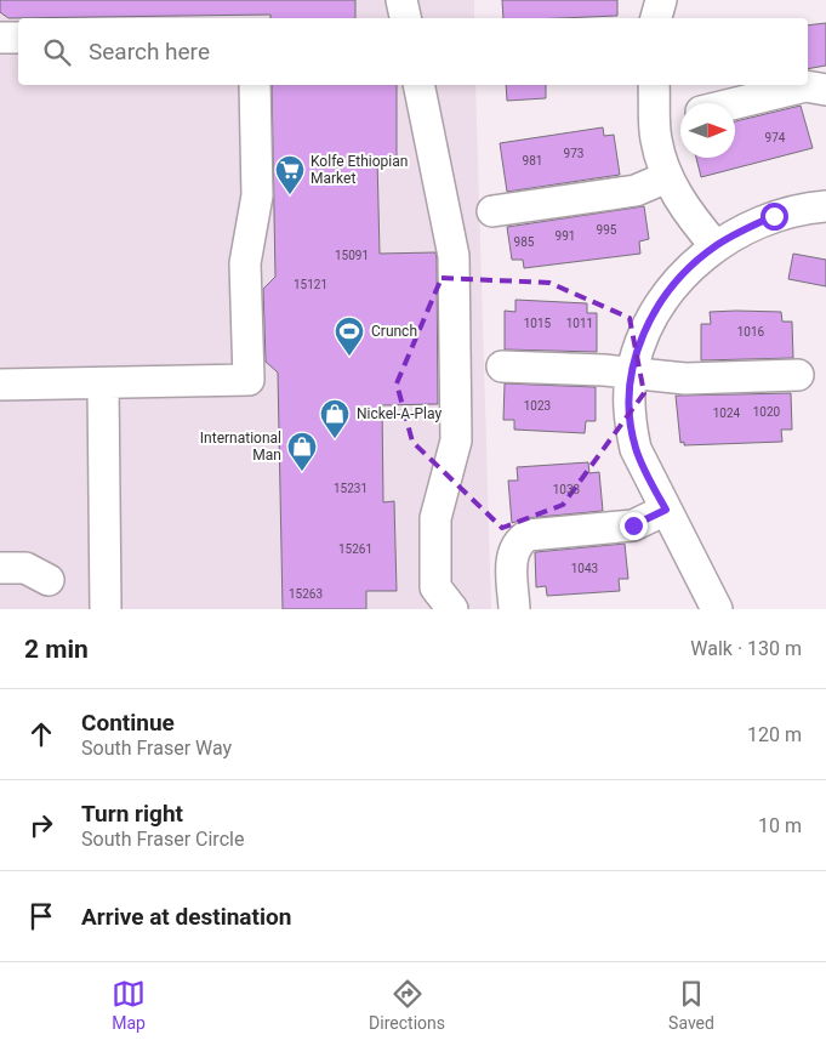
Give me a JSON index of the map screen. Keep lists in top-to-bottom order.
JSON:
{
  "places": {
    "supermarket": ["Kolfe Ethiopian Market"],
    "sports": ["Crunch"],
    "shop": ["Nickel-A-Play", "International Man"]
  },
  "house_numbers": [
    "974",
    "973",
    "981",
    "995",
    "991",
    "985",
    "15091",
    "15121",
    "1015",
    "1011",
    "1016",
    "1023",
    "1020",
    "1024",
    "15231",
    "1033",
    "15261",
    "1043",
    "15263"
  ],
  "north": "right",
  "page": {
    "search": "Search here",
    "heading": ["2 min", "Walk · 130 m"],
    "list": [
      ["Continue", "South Fraser Way", "120 m"],
      ["Turn right", "South Fraser Circle", "10 m"],
      "Arrive at destination"
    ],
    "nav": ["Map", "Directions", "Saved"]
  }
}
